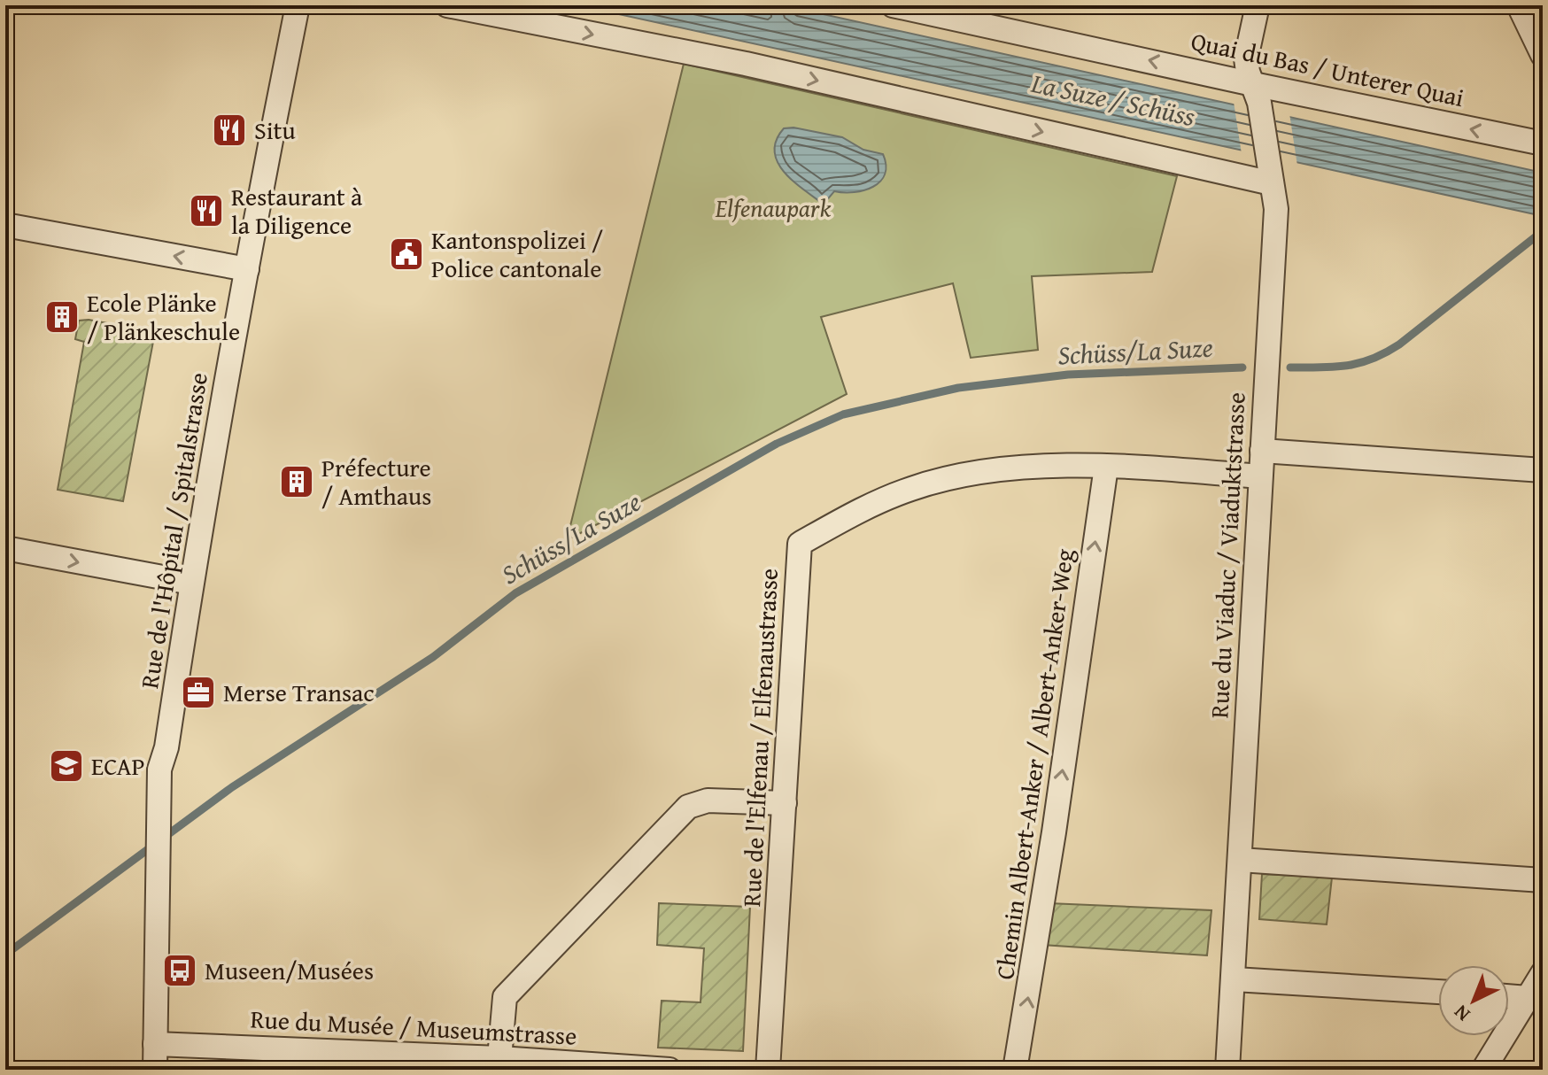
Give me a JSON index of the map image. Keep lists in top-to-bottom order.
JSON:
{
  "streets": {
    "street": [
      "Quai du Bas / Unterer Quai",
      "Rue de l'Hôpital / Spitalstrasse",
      "Rue du Viaduc / Viaduktstrasse",
      "Rue de l'Elfenau / Elfenaustrasse",
      "Chemin Albert-Anker / Albert-Anker-Weg",
      "Rue du Musée / Museumstrasse"
    ]
  },
  "crossings": [
    ["Quai du Bas / Unterer Quai", "Rue du Viaduc / Viaduktstrasse"],
    ["Rue de l'Hôpital / Spitalstrasse", "Rue du Musée / Museumstrasse"],
    ["Rue du Viaduc / Viaduktstrasse", "Rue de l'Elfenau / Elfenaustrasse"],
    ["Rue de l'Elfenau / Elfenaustrasse", "Chemin Albert-Anker / Albert-Anker-Weg"]
  ],
  "one_way": ["Chemin Albert-Anker / Albert-Anker-Weg"],
  "water": ["La Suze / Schüss", "Schüss/La Suze"],
  "parks": ["Elfenaupark"],
  "places": {
    "restaurant": ["Situ", "Restaurant à la Diligence"],
    "public building": ["Kantonspolizei / Police cantonale"],
    "building": ["Ecole Plänke / Plänkeschule", "Préfecture / Amthaus"],
    "office": ["Merse Transac"],
    "school or university": ["ECAP"],
    "bus stop": ["Museen/Musées"]
  },
  "north": "bottom left"
}
